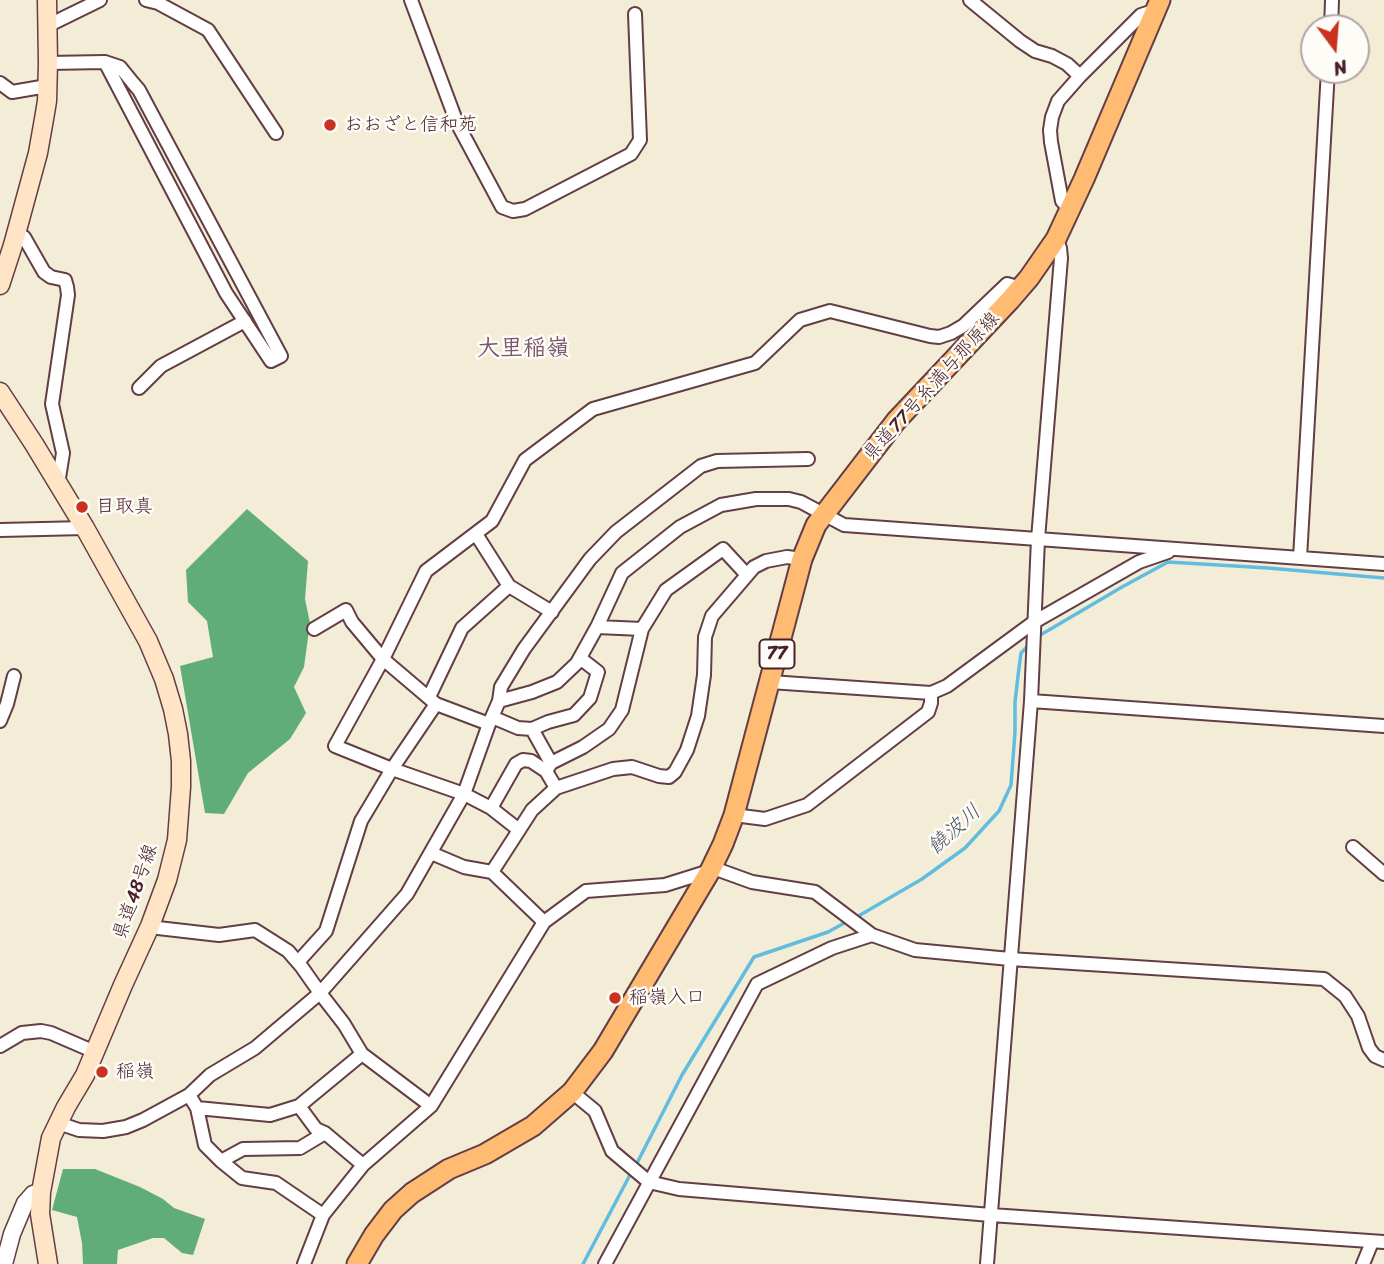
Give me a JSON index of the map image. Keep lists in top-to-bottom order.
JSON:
{
  "streets": {
    "main road": ["県道77号糸満与那原線", "77", "県道48号線"]
  },
  "districts": ["大里稲嶺"],
  "water": ["饒波川"],
  "places": [
    "おおざと信和苑",
    "目取真",
    "稲嶺入口",
    "稲嶺"
  ],
  "north": "bottom"
}
